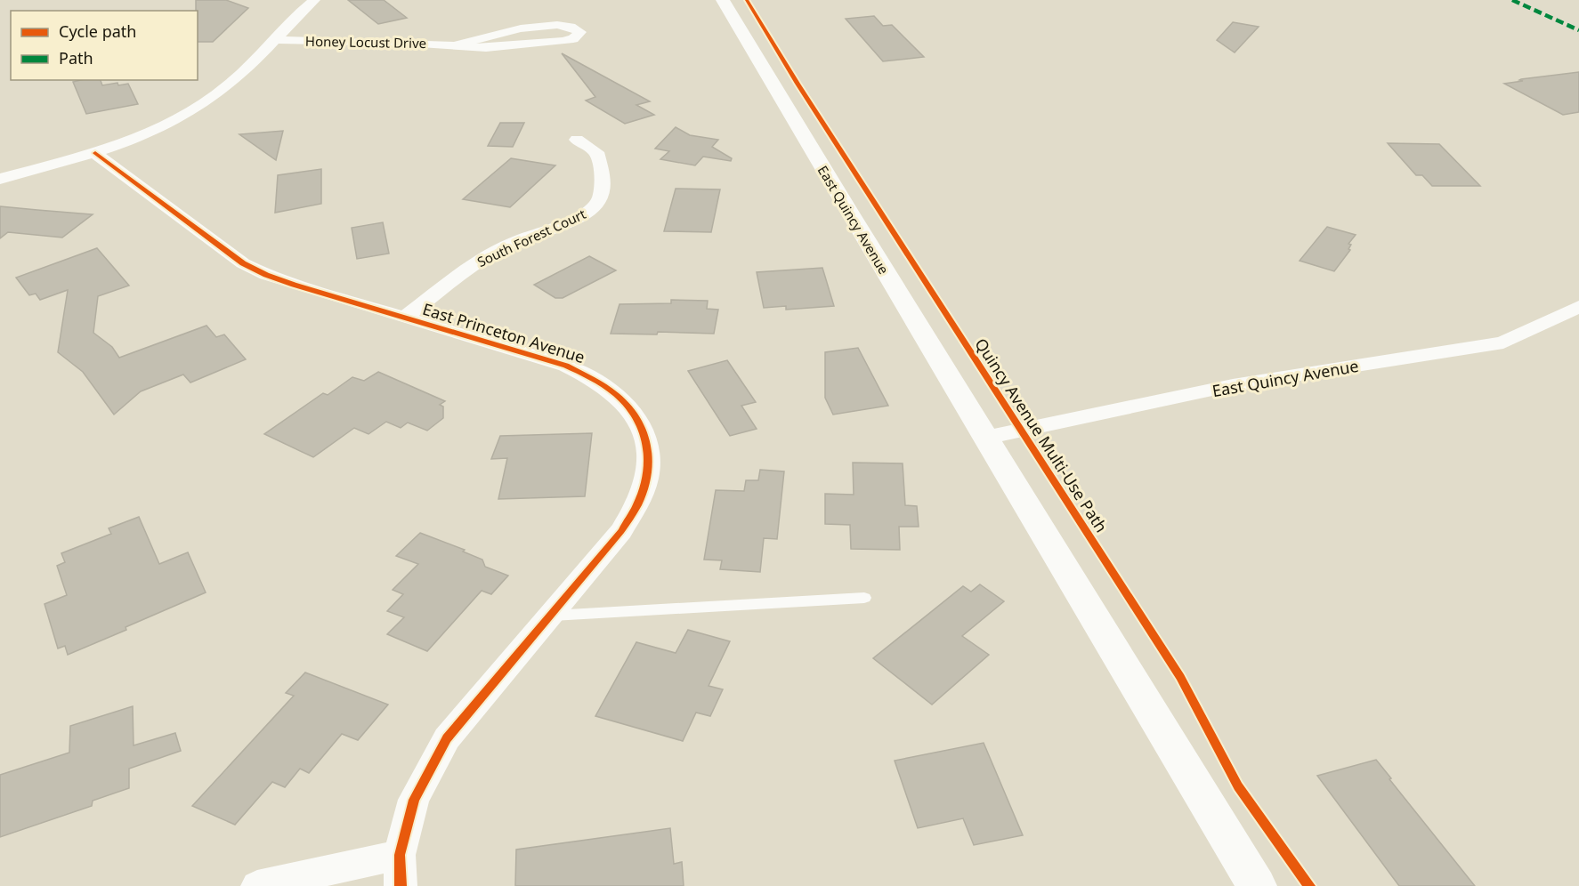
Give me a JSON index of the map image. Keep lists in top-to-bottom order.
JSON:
{
  "streets": {
    "street": [
      "Honey Locust Drive",
      "East Quincy Avenue",
      "South Forest Court",
      "East Princeton Avenue"
    ],
    "cycle path": ["Quincy Avenue Multi-Use Path"]
  },
  "crossings": [
    ["South Forest Court", "East Princeton Avenue"]
  ],
  "legend": ["Cycle path", "Path"]
}
